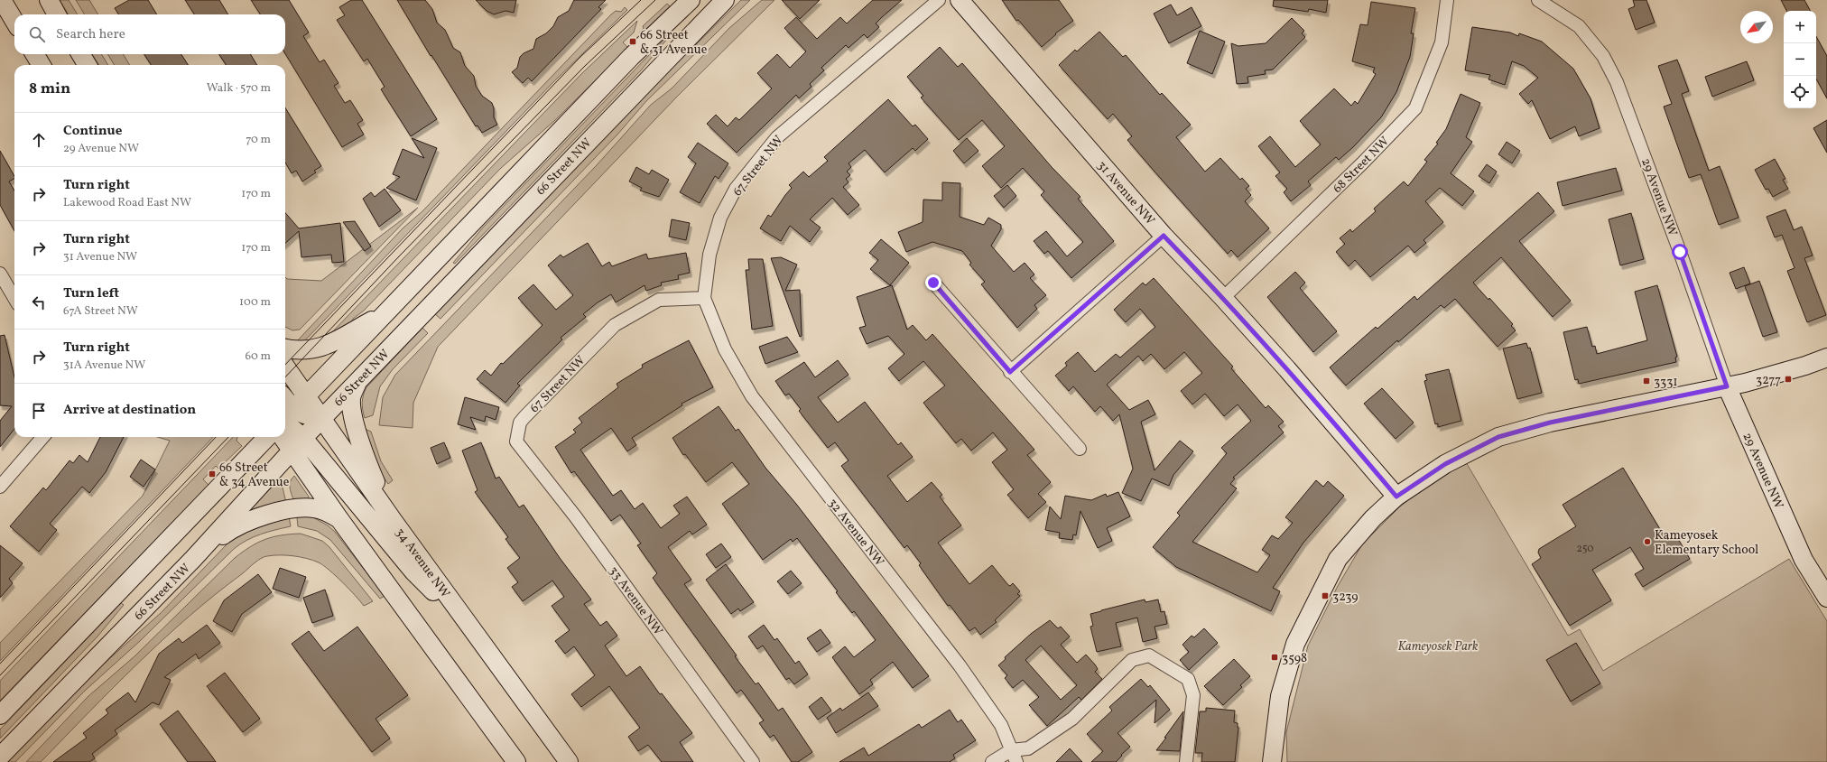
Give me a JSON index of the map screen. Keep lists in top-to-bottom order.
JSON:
{
  "streets": {
    "main road": [
      "66 Street NW",
      "31 Avenue NW",
      "29 Avenue NW",
      "34 Avenue NW"
    ],
    "street": [
      "68 Street NW",
      "67 Street NW",
      "32 Avenue NW",
      "33 Avenue NW"
    ]
  },
  "crossings": [
    ["68 Street NW", "31 Avenue NW"],
    ["67 Street NW", "32 Avenue NW"],
    ["67 Street NW", "33 Avenue NW"],
    ["66 Street NW", "34 Avenue NW"]
  ],
  "parks": ["Kameyosek Park"],
  "places": {
    "transit": [
      "66 Street & 31 Avenue",
      "3277",
      "3331",
      "66 Street & 34 Avenue",
      "3239",
      "3598"
    ],
    "other": ["Kameyosek Elementary School"]
  },
  "house_numbers": ["250"],
  "north": "bottom left",
  "page": {
    "map_buttons": ["+", "−"],
    "search": "Search here",
    "heading": ["8 min", "Walk · 570 m"],
    "list": [
      ["Continue", "29 Avenue NW", "70 m"],
      ["Turn right", "Lakewood Road East NW", "170 m"],
      ["Turn right", "31 Avenue NW", "170 m"],
      ["Turn left", "67A Street NW", "100 m"],
      ["Turn right", "31A Avenue NW", "60 m"],
      "Arrive at destination"
    ]
  }
}
